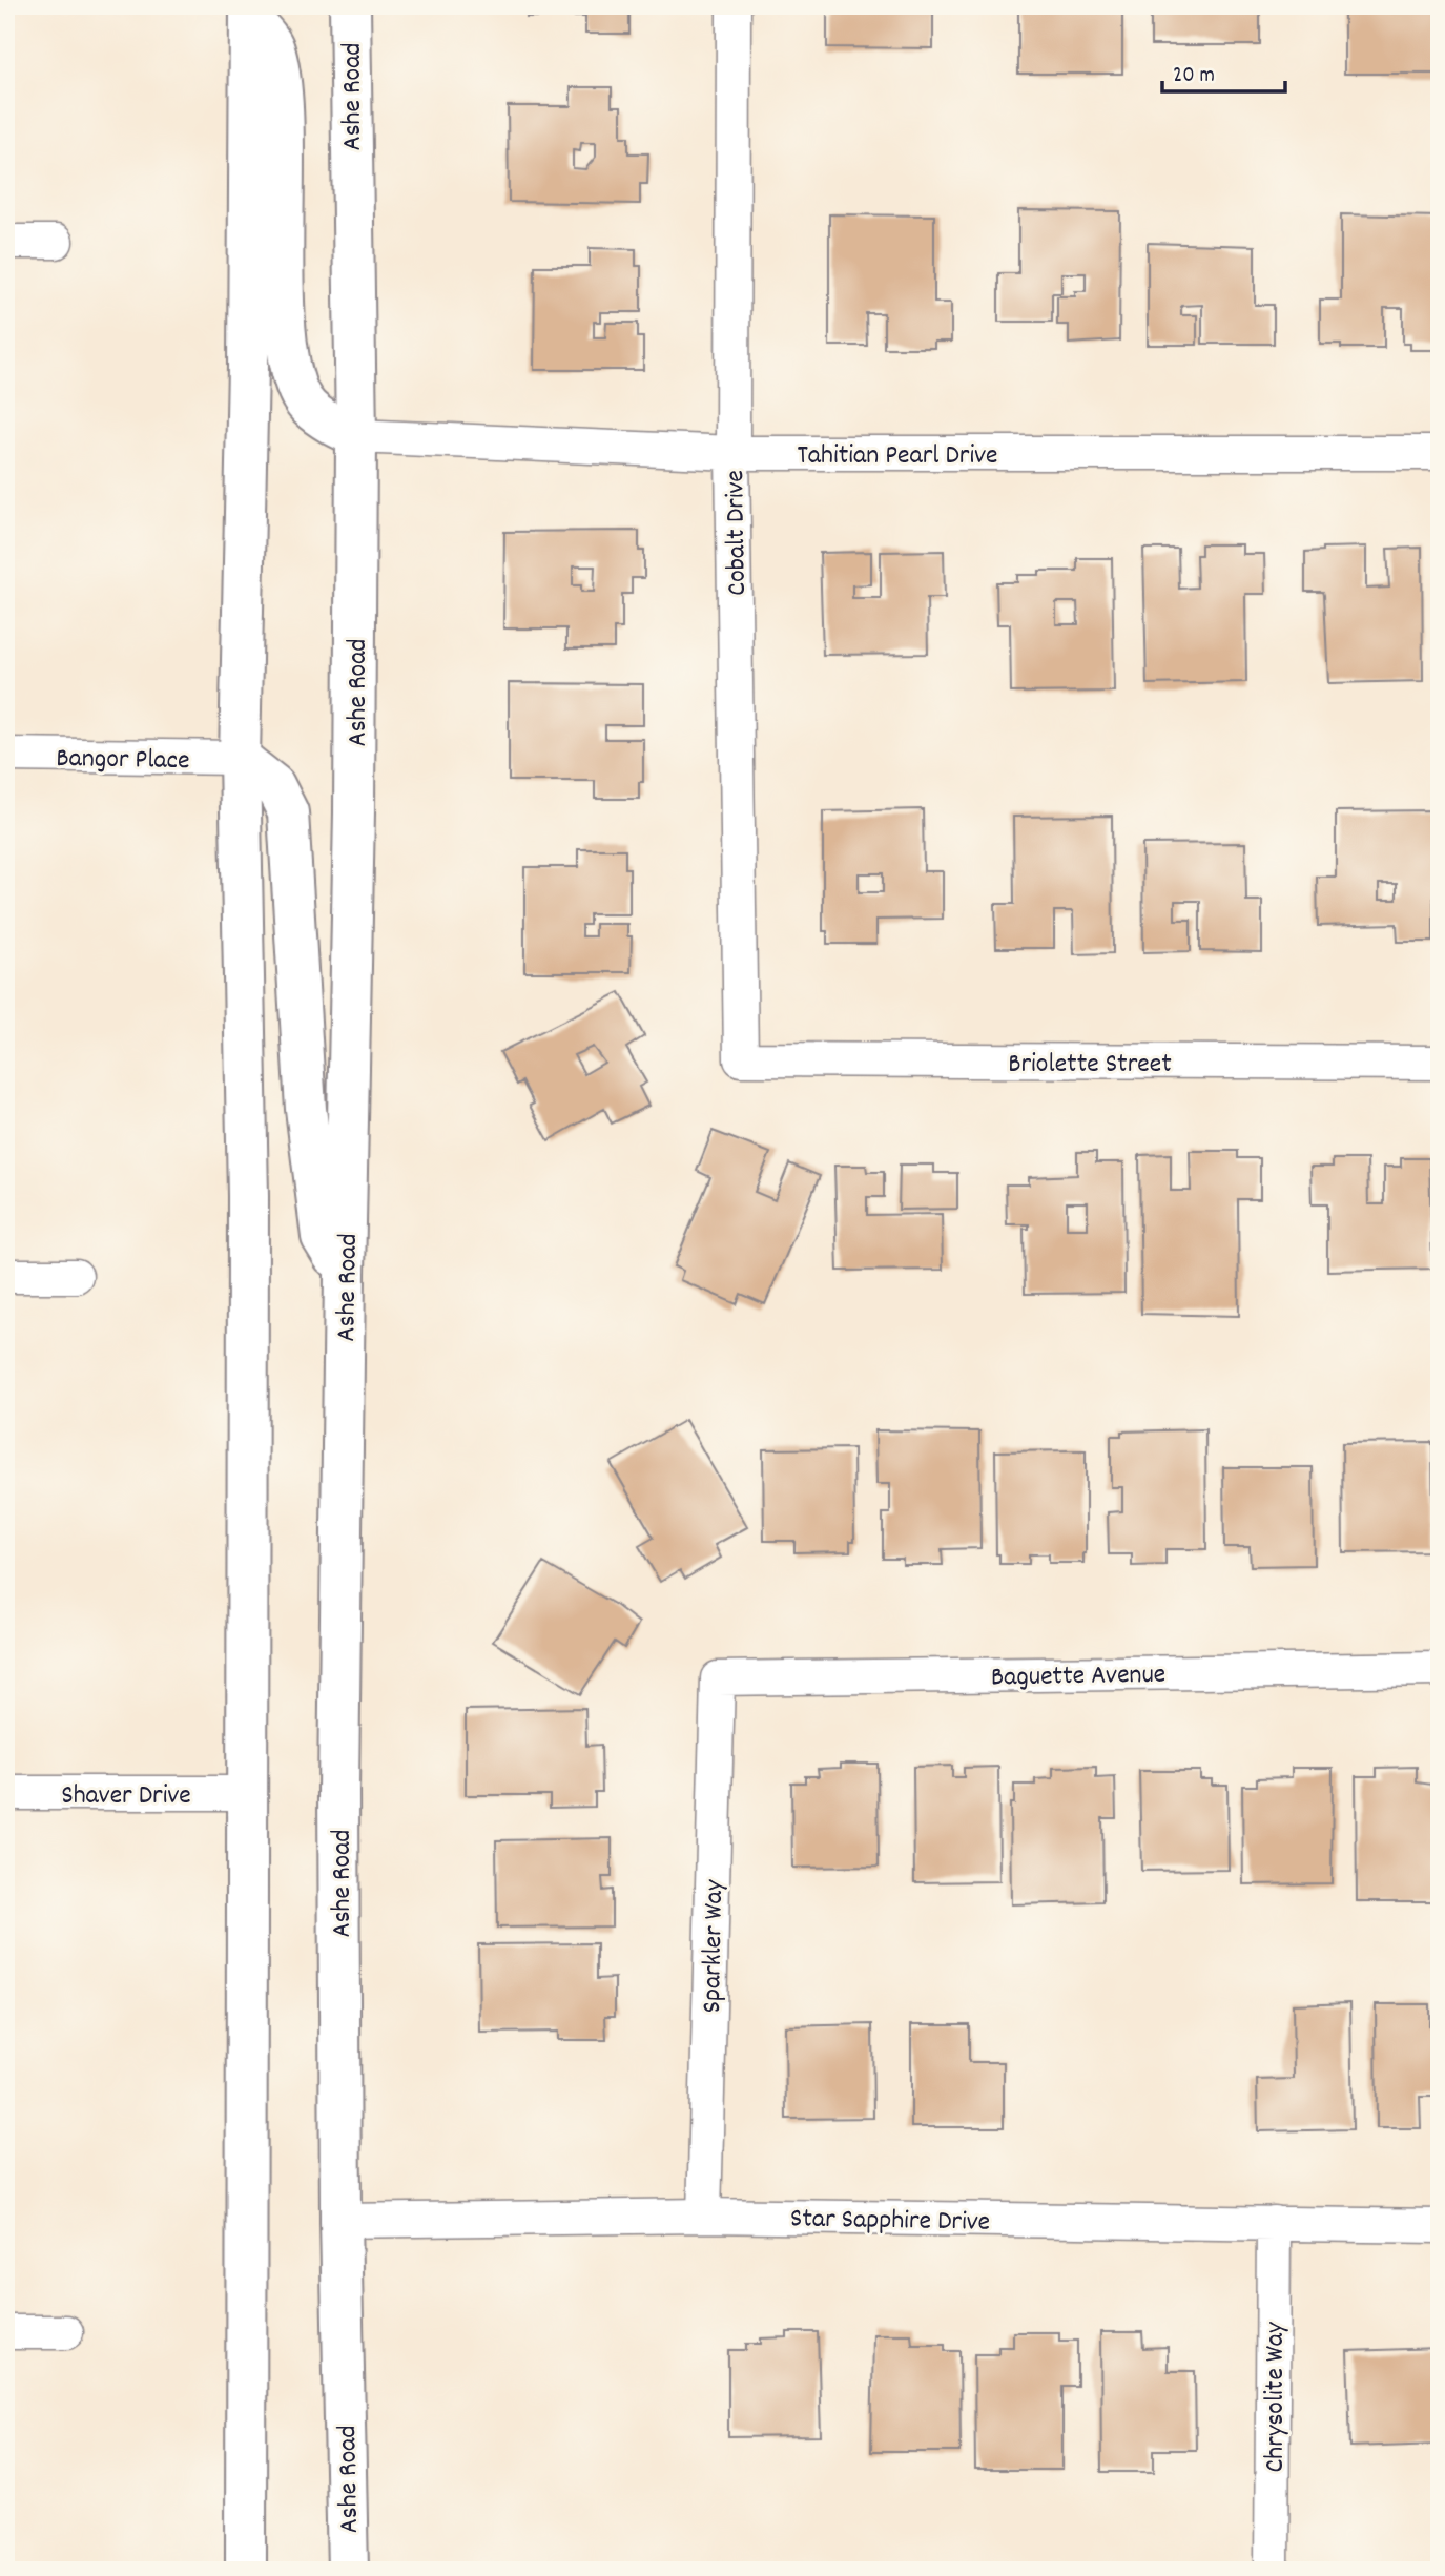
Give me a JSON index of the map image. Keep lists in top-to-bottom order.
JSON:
{
  "streets": {
    "main road": ["Ashe Road"],
    "street": [
      "Tahitian Pearl Drive",
      "Cobalt Drive",
      "Bangor Place",
      "Briolette Street",
      "Baguette Avenue",
      "Shaver Drive",
      "Sparkler Way",
      "Star Sapphire Drive",
      "Chrysolite Way"
    ]
  },
  "crossings": [
    ["Ashe Road", "Tahitian Pearl Drive"],
    ["Ashe Road", "Star Sapphire Drive"],
    ["Tahitian Pearl Drive", "Cobalt Drive"],
    ["Cobalt Drive", "Briolette Street"],
    ["Baguette Avenue", "Sparkler Way"],
    ["Sparkler Way", "Star Sapphire Drive"],
    ["Star Sapphire Drive", "Chrysolite Way"]
  ],
  "scale_bar": "20 m"
}
